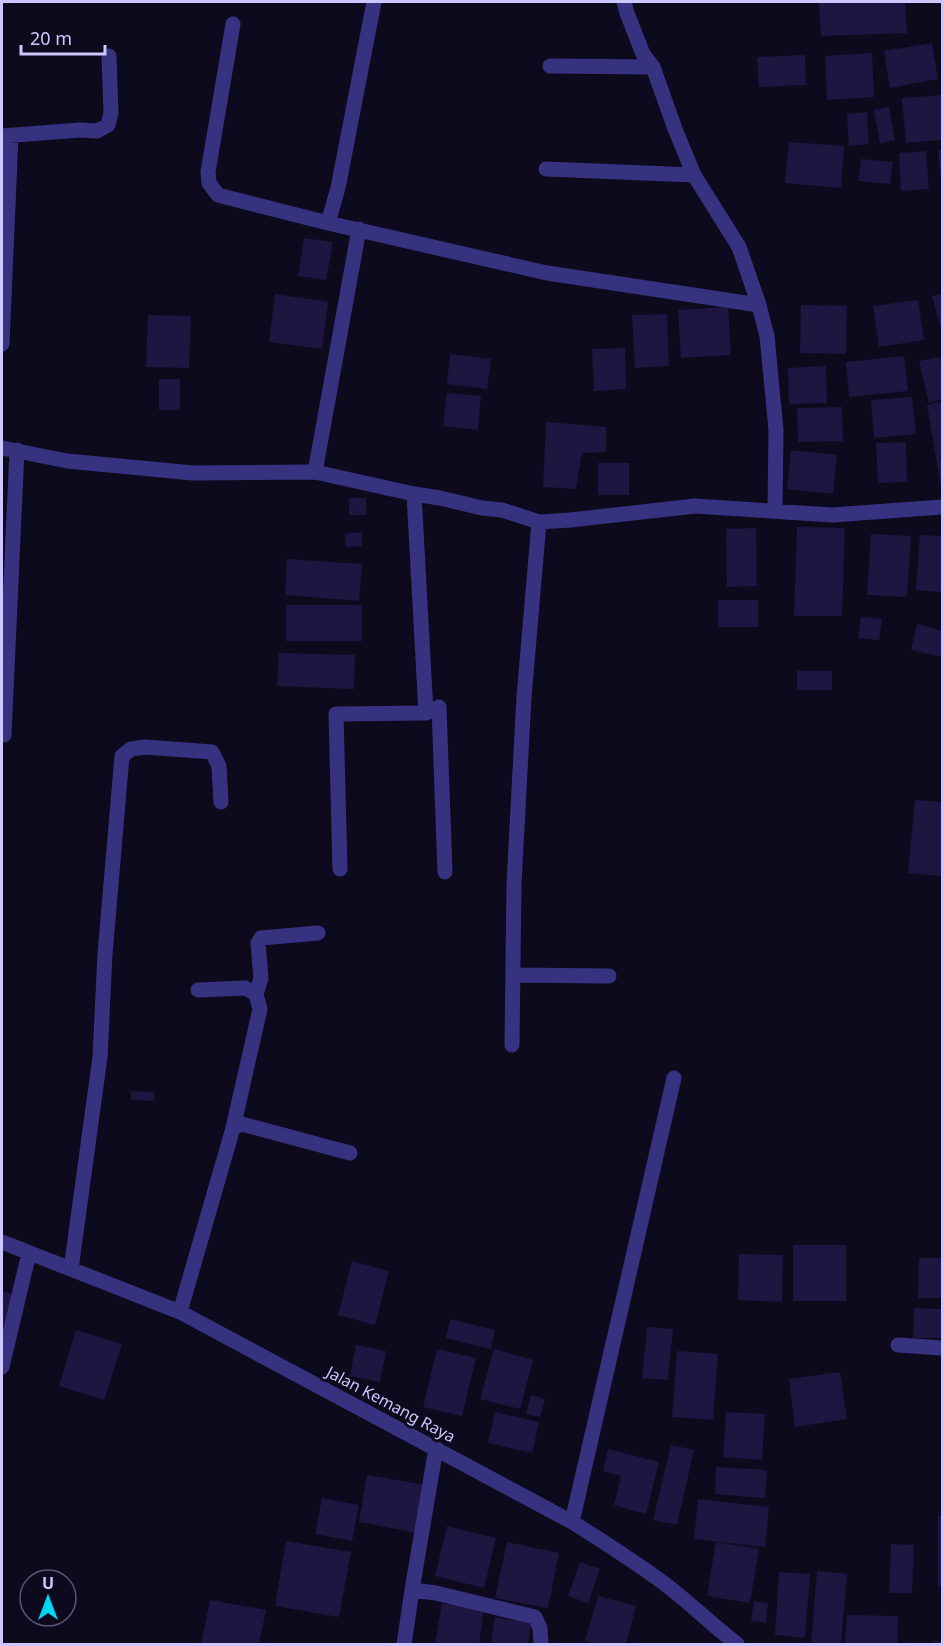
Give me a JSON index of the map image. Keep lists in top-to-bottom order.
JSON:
{
  "streets": {
    "street": ["Jalan Kemang Raya"]
  },
  "scale_bar": "20 m",
  "north": "top"
}
